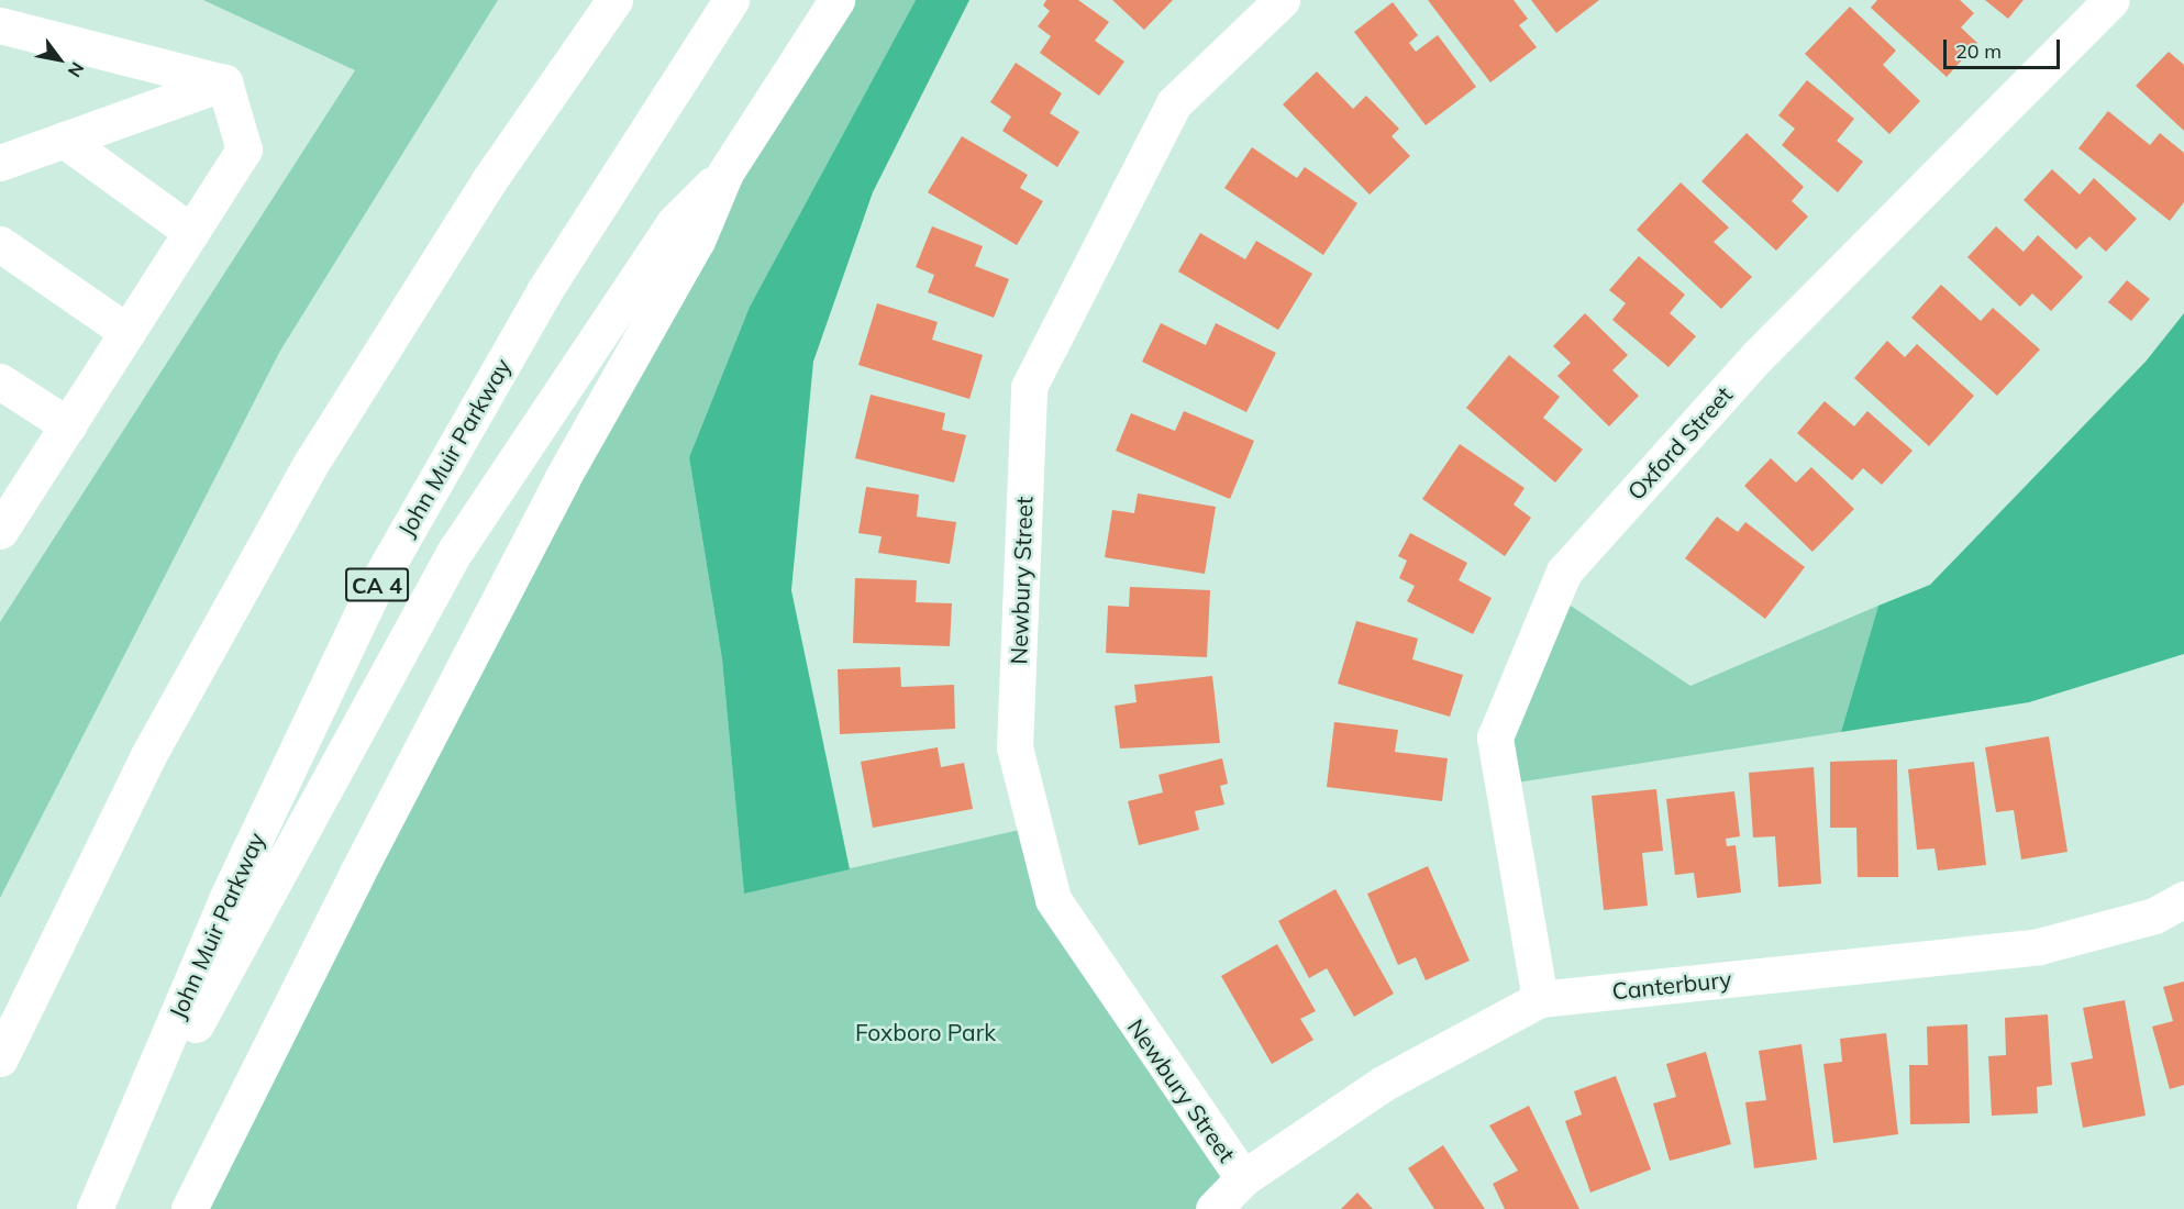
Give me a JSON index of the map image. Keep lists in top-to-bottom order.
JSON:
{
  "streets": {
    "main road": [
      "Oxford Street",
      "John Muir Parkway",
      "Newbury Street",
      "CA 4",
      "Canterbury"
    ]
  },
  "crossings": [
    ["Oxford Street", "Canterbury"],
    ["Newbury Street", "Canterbury"]
  ],
  "parks": ["Foxboro Park"],
  "scale_bar": "20 m",
  "north": "bottom right"
}
